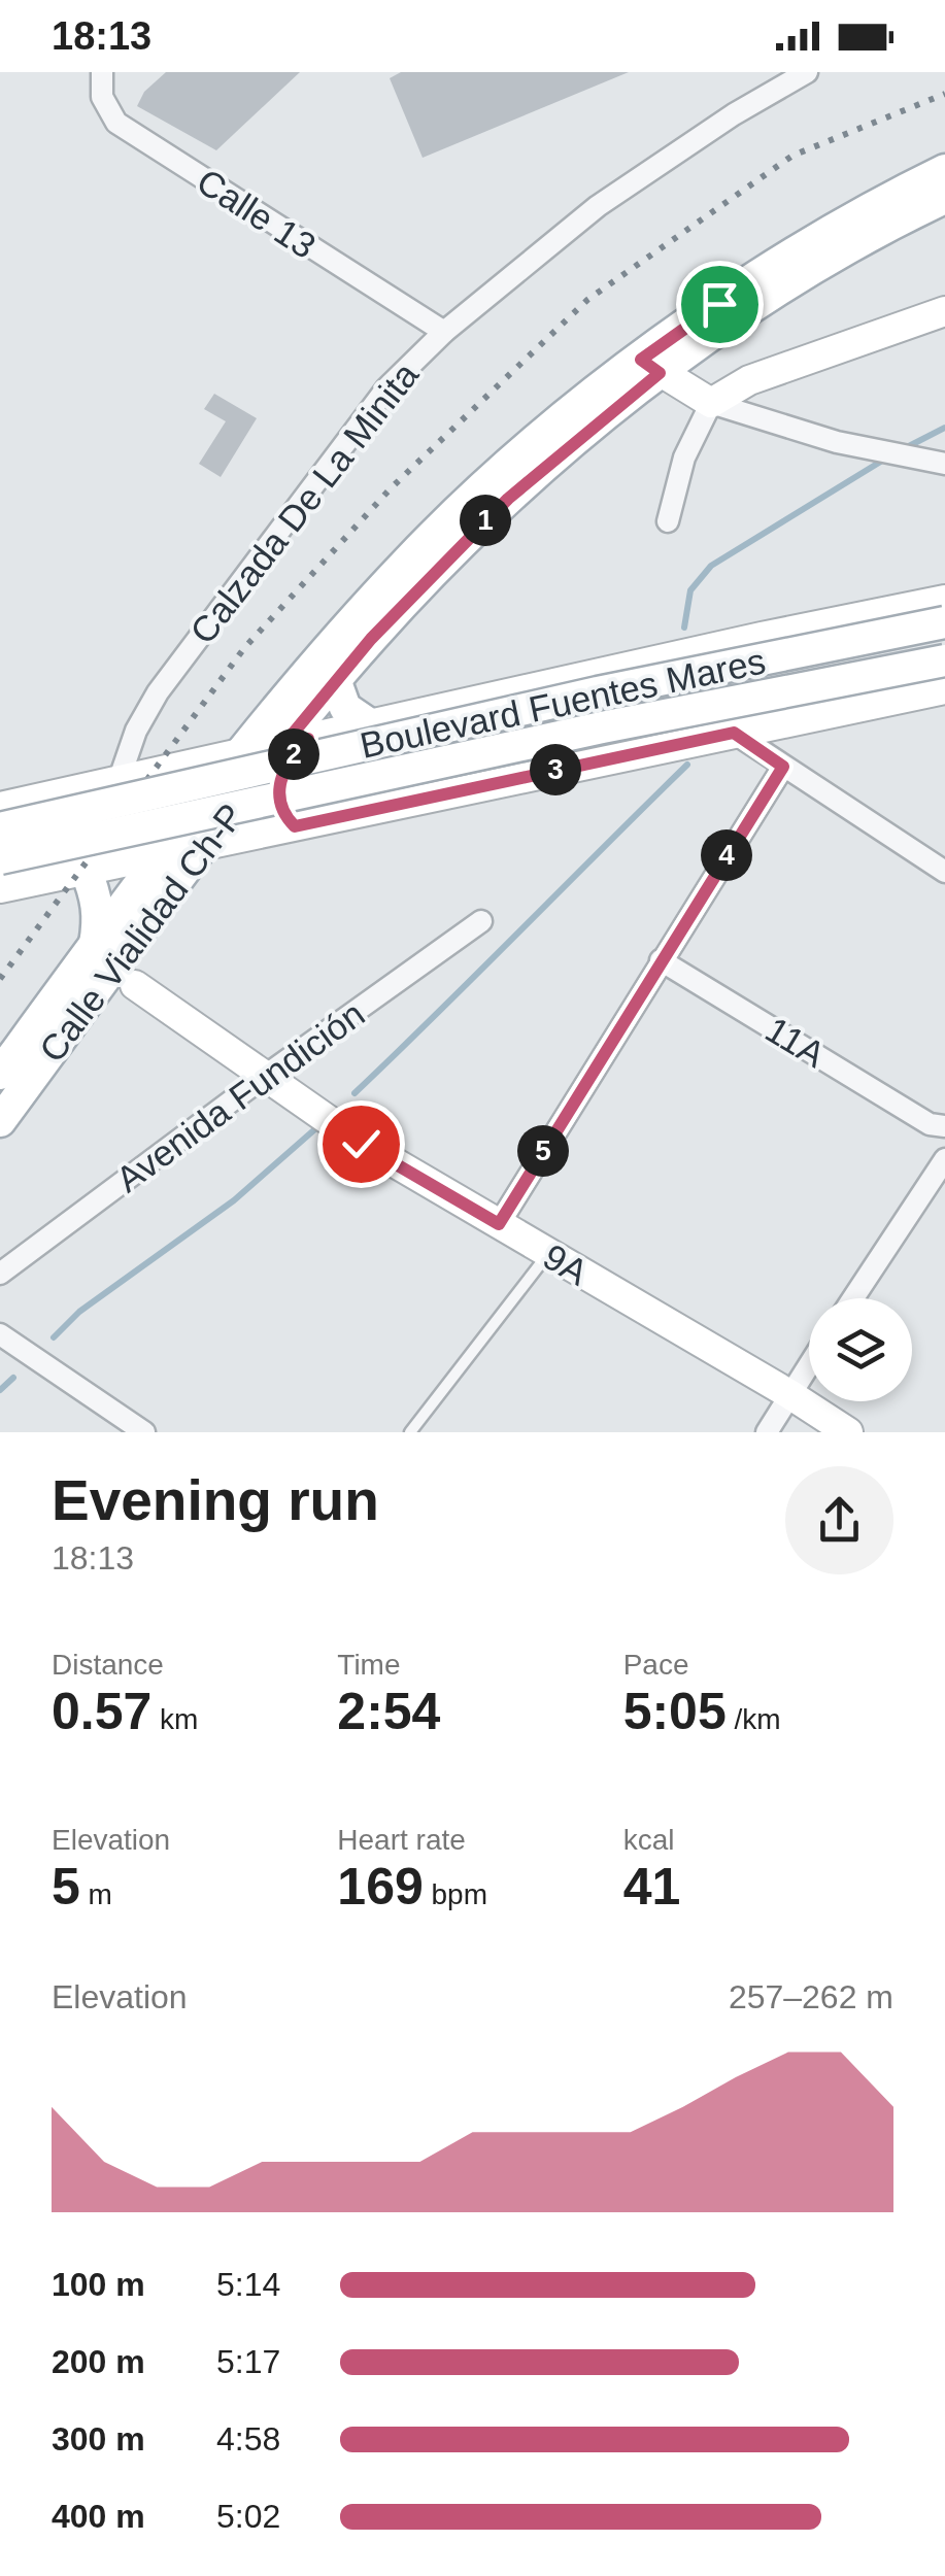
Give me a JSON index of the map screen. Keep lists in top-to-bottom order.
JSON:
{
  "streets": {
    "main road": ["Boulevard Fuentes Mares", "Calle Vialidad Ch-P"],
    "street": [
      "Calle 13",
      "Calzada De La Minita",
      "11A",
      "Avenida Fundición",
      "9A"
    ]
  },
  "crossings": [
    ["Calle 13", "Calzada De La Minita"],
    ["Avenida Fundición", "9A"]
  ],
  "page": {
    "status": "18:13",
    "pins": [
      "1",
      "2",
      "3",
      "4",
      "5"
    ],
    "heading": ["Evening run", "18:13"],
    "stats": [
      ["Distance", "0.57 km"],
      ["Time", "2:54"],
      ["Pace", "5:05 /km"],
      ["Elevation", "5 m"],
      ["Heart rate", "169 bpm"],
      ["kcal", "41"]
    ],
    "chart": ["Elevation", "257–262 m"],
    "list": [
      {
        "name": "100 m",
        "note": "5:14"
      },
      {
        "name": "200 m",
        "note": "5:17"
      },
      {
        "name": "300 m",
        "note": "4:58"
      },
      {
        "name": "400 m",
        "note": "5:02"
      }
    ]
  }
}
